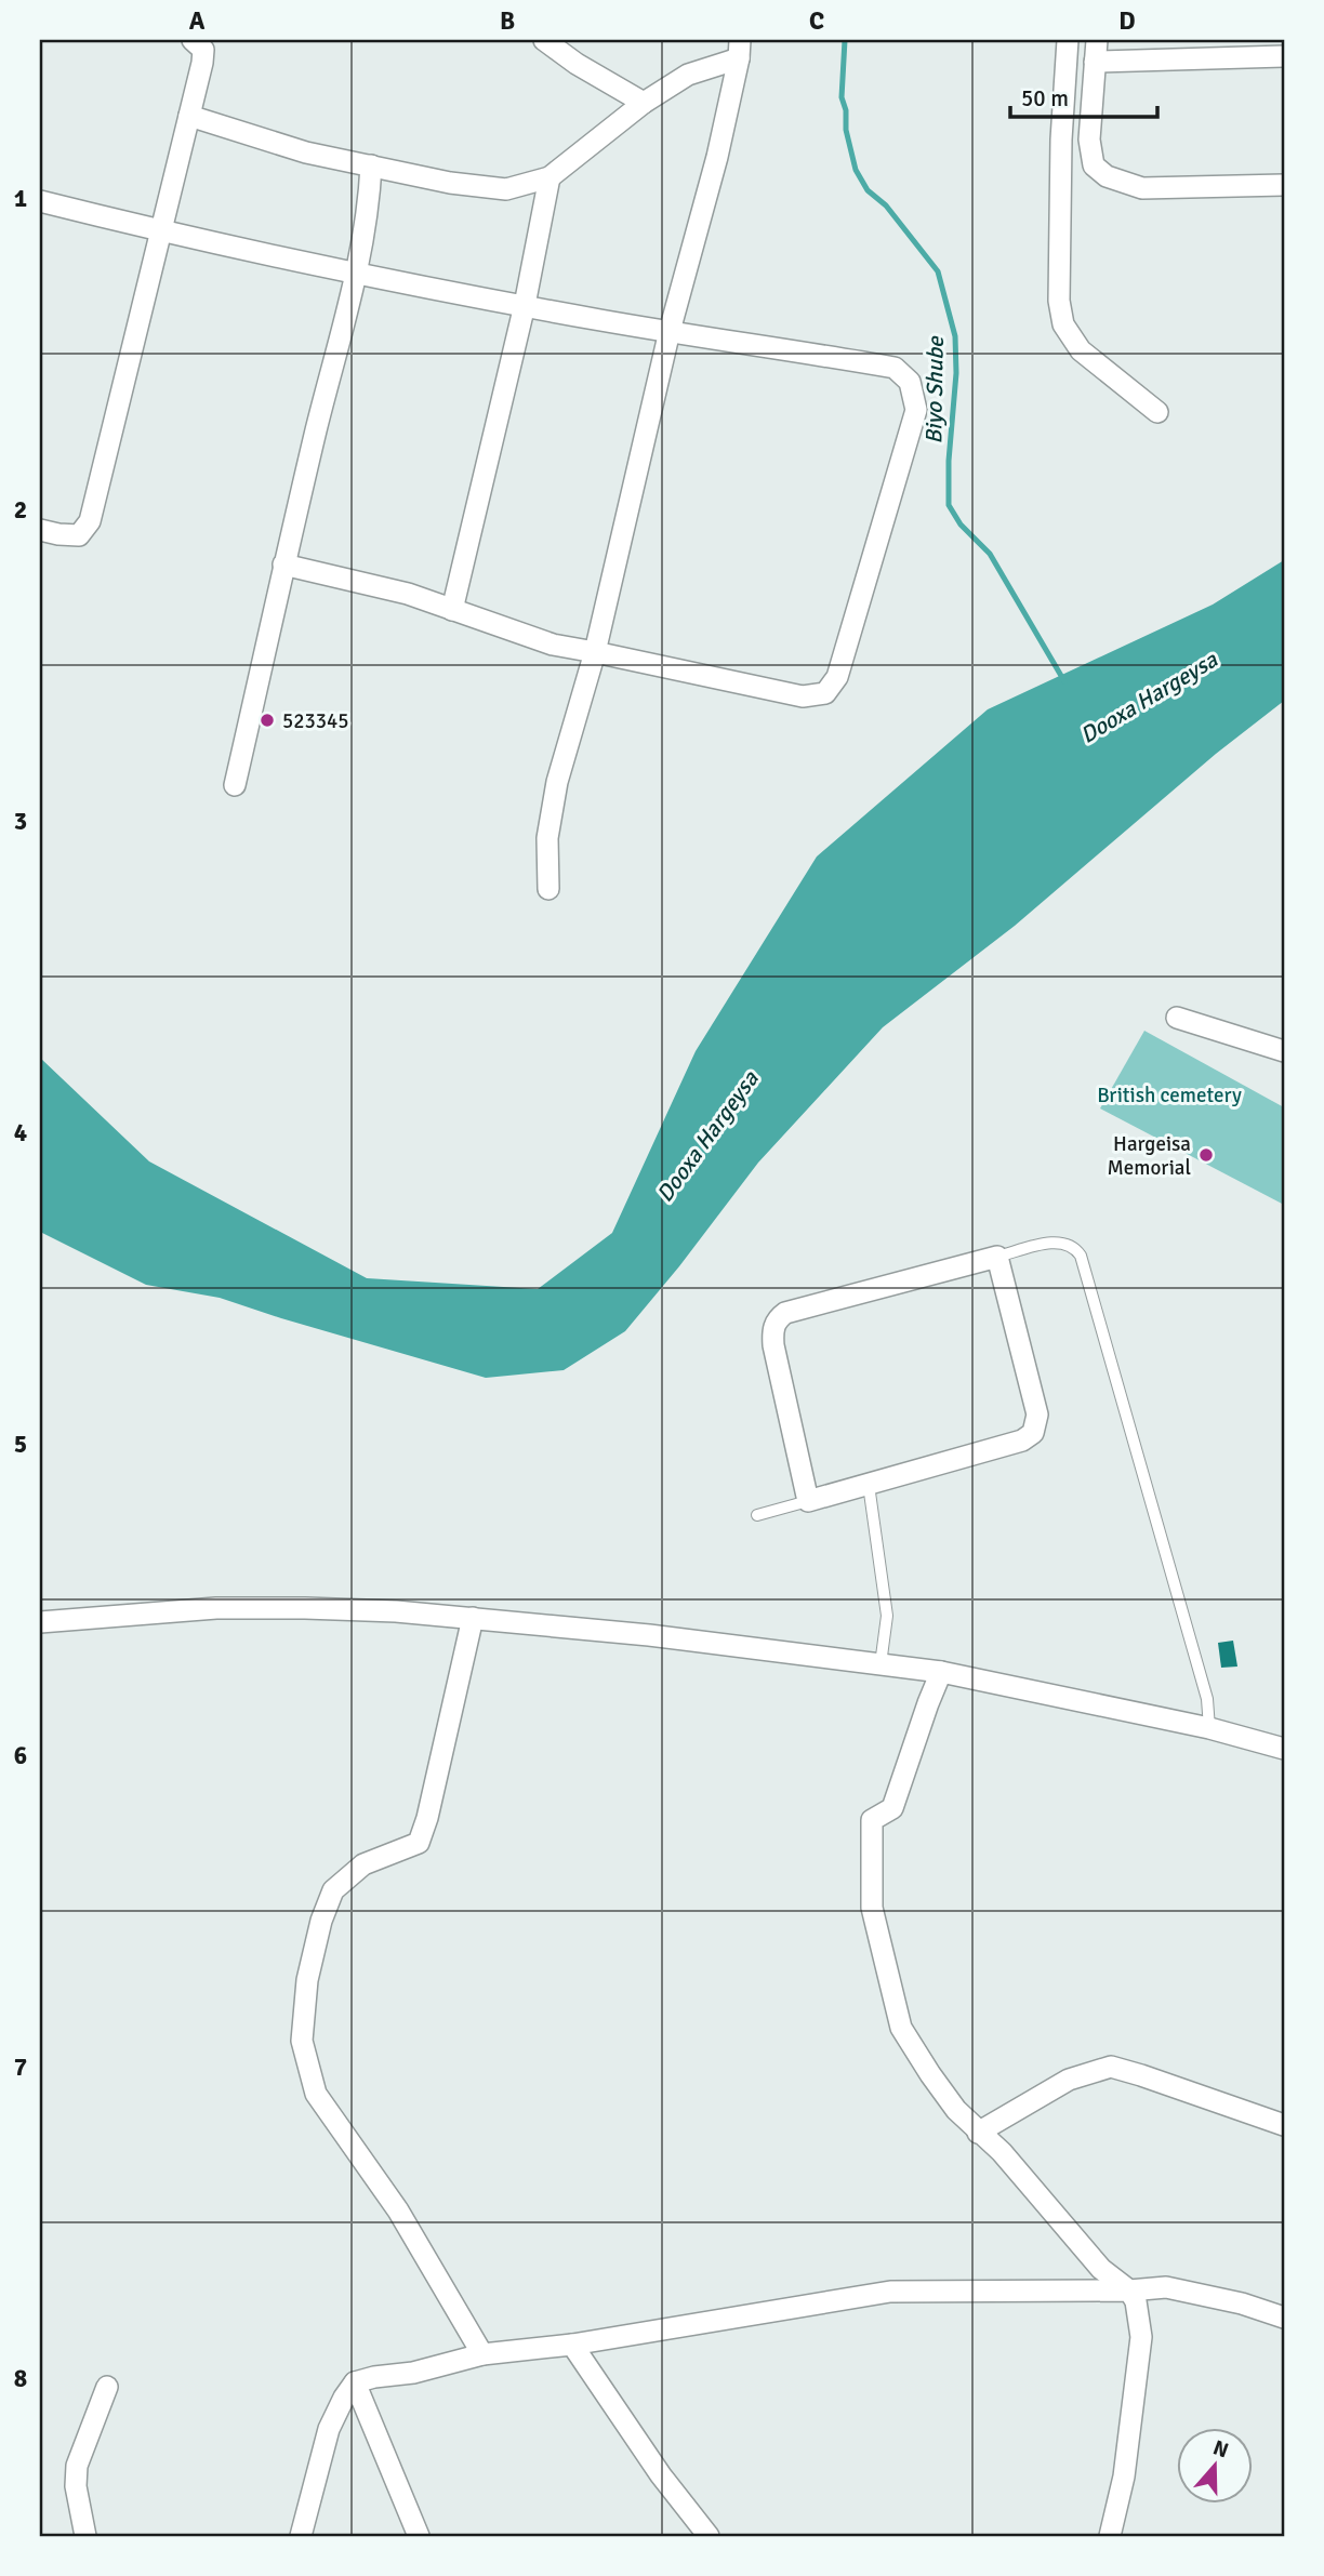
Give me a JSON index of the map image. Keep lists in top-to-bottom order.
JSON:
{
  "water": ["Biyo Shube", "Dooxa Hargeysa"],
  "parks": ["British cemetery"],
  "places": ["523345", "Hargeisa Memorial"],
  "scale_bar": "50 m",
  "north": "top",
  "grid": {
    "columns": [
      "A",
      "B",
      "C",
      "D"
    ],
    "rows": [
      "1",
      "2",
      "3",
      "4",
      "5",
      "6",
      "7",
      "8"
    ]
  }
}
